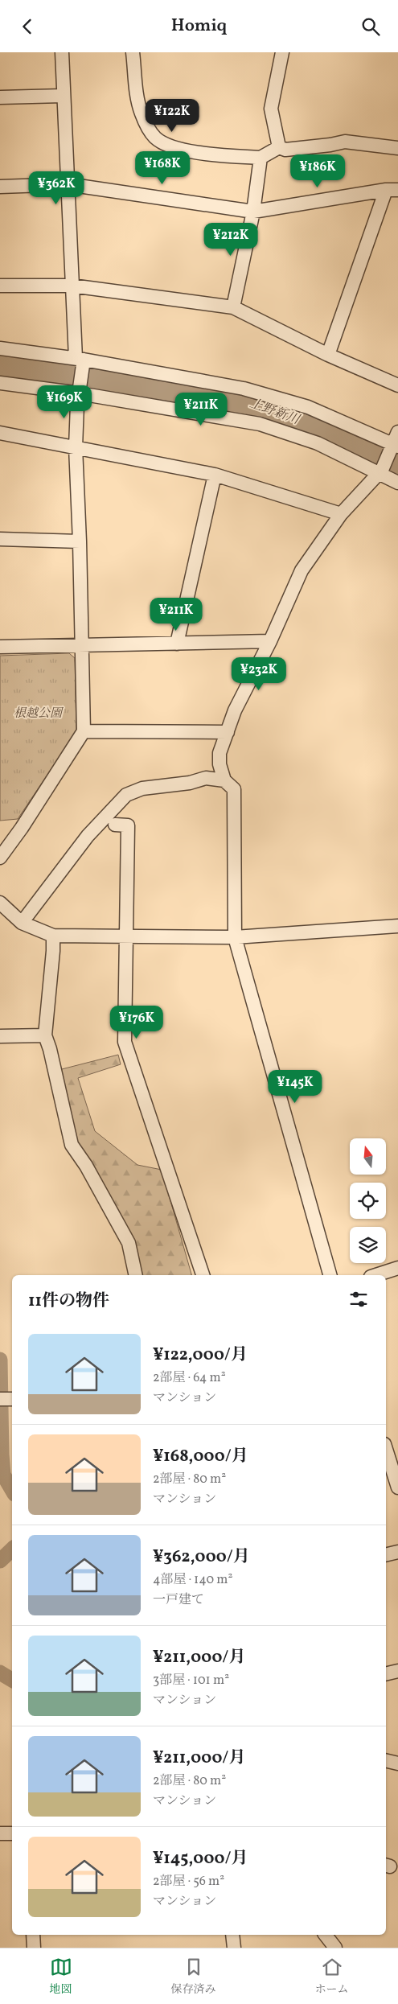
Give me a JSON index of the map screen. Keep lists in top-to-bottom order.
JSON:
{
  "water": ["上野新川"],
  "parks": ["根越公園"],
  "north": "top",
  "page": {
    "header": "Homiq",
    "price": [
      "¥122K",
      "¥168K",
      "¥186K",
      "¥362K",
      "¥212K",
      "¥169K",
      "¥211K",
      "¥211K",
      "¥232K",
      "¥176K",
      "¥145K"
    ],
    "heading": "11件の物件",
    "list": [
      {
        "name": "¥122,000/月",
        "note": "2部屋 · 64 m² · マンション"
      },
      {
        "name": "¥168,000/月",
        "note": "2部屋 · 80 m² · マンション"
      },
      {
        "name": "¥362,000/月",
        "note": "4部屋 · 140 m² · 一戸建て"
      },
      {
        "name": "¥211,000/月",
        "note": "3部屋 · 101 m² · マンション"
      },
      {
        "name": "¥211,000/月",
        "note": "2部屋 · 80 m² · マンション"
      },
      {
        "name": "¥145,000/月",
        "note": "2部屋 · 56 m² · マンション"
      }
    ],
    "tabs": ["地図", "保存済み", "ホーム"]
  }
}
